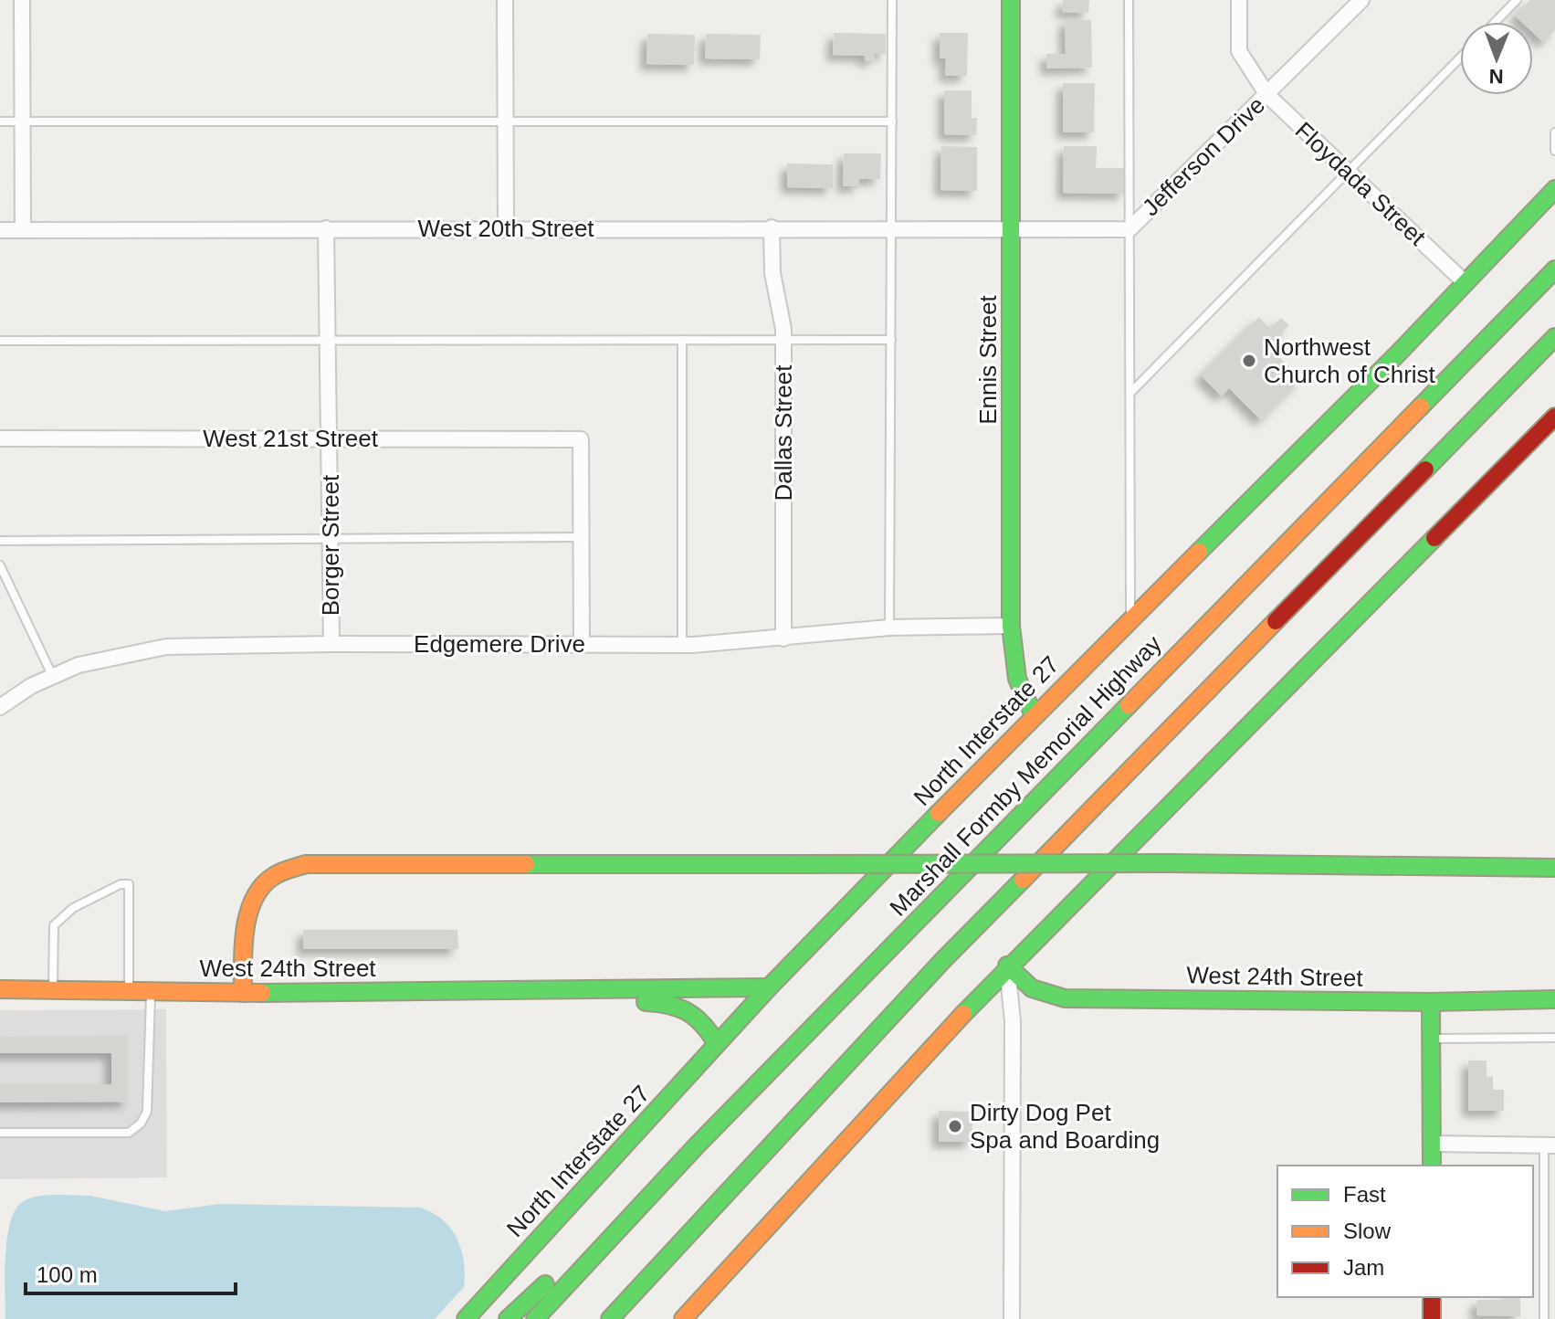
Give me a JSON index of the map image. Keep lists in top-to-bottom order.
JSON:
{
  "streets": {
    "main road": [
      "Ennis Street",
      "North Interstate 27",
      "Marshall Formby Memorial Highway",
      "West 24th Street"
    ],
    "street": [
      "Jefferson Drive",
      "Floydada Street",
      "West 20th Street",
      "Dallas Street",
      "West 21st Street",
      "Borger Street",
      "Edgemere Drive"
    ]
  },
  "crossings": [
    ["Jefferson Drive", "Floydada Street"],
    ["Jefferson Drive", "West 20th Street"],
    ["Jefferson Drive", "Ennis Street"],
    ["Floydada Street", "North Interstate 27"],
    ["West 20th Street", "Ennis Street"],
    ["West 20th Street", "Dallas Street"],
    ["West 20th Street", "Borger Street"],
    ["Ennis Street", "Edgemere Drive"],
    ["Ennis Street", "North Interstate 27"],
    ["Dallas Street", "Edgemere Drive"],
    ["West 21st Street", "Borger Street"],
    ["Borger Street", "Edgemere Drive"],
    ["North Interstate 27", "West 24th Street"]
  ],
  "places": ["Northwest Church of Christ", "Dirty Dog Pet Spa and Boarding"],
  "legend": ["Fast", "Slow", "Jam"],
  "scale_bar": "100 m",
  "north": "bottom"
}
